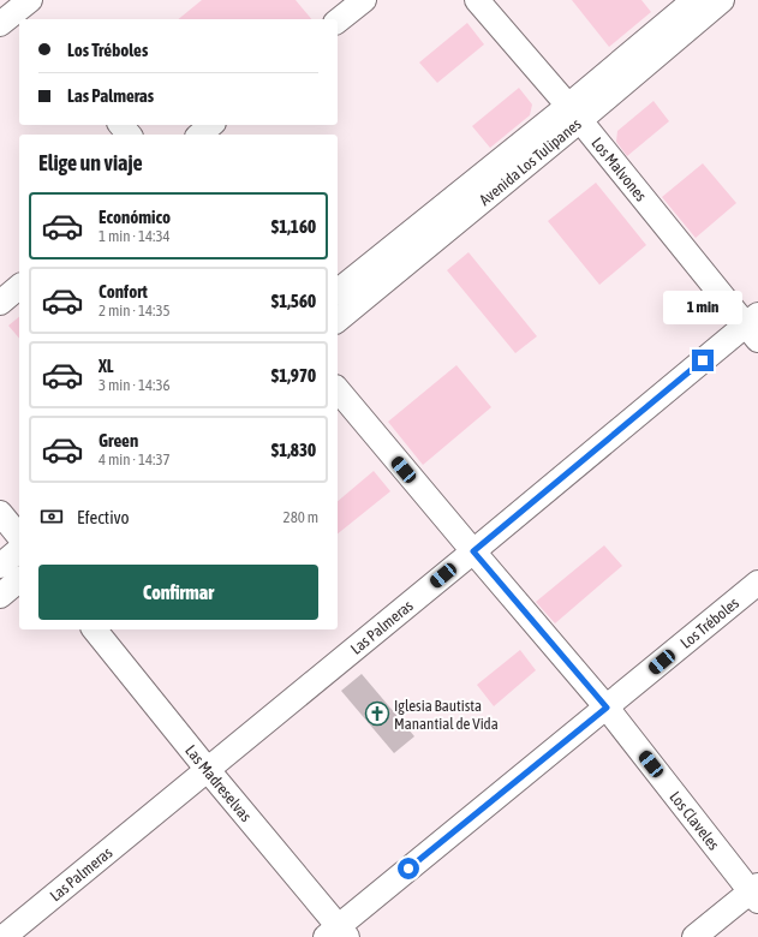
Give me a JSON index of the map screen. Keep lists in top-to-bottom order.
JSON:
{
  "streets": {
    "street": [
      "Avenida Los Tulipanes",
      "Los Malvones",
      "Los Tréboles",
      "Las Palmeras",
      "Las Madreselvas",
      "Los Claveles"
    ]
  },
  "crossings": [
    ["Avenida Los Tulipanes", "Los Malvones"],
    ["Los Malvones", "Las Palmeras"],
    ["Los Tréboles", "Las Madreselvas"],
    ["Los Tréboles", "Los Claveles"],
    ["Las Palmeras", "Las Madreselvas"],
    ["Las Palmeras", "Los Claveles"]
  ],
  "places": {
    "church": ["Iglesia Bautista Manantial de Vida"]
  },
  "page": {
    "banner": ["Los Tréboles", "Las Palmeras"],
    "heading": "Elige un viaje",
    "list": [
      {
        "name": "Económico",
        "note": "1 min · 14:34",
        "value": "$1,160"
      },
      {
        "name": "Confort",
        "note": "2 min · 14:35",
        "value": "$1,560"
      },
      {
        "name": "XL",
        "note": "3 min · 14:36",
        "value": "$1,970"
      },
      {
        "name": "Green",
        "note": "4 min · 14:37",
        "value": "$1,830"
      }
    ],
    "bubble": "1 min",
    "pay": ["Efectivo", "280 m"],
    "buttons": "Confirmar"
  }
}
